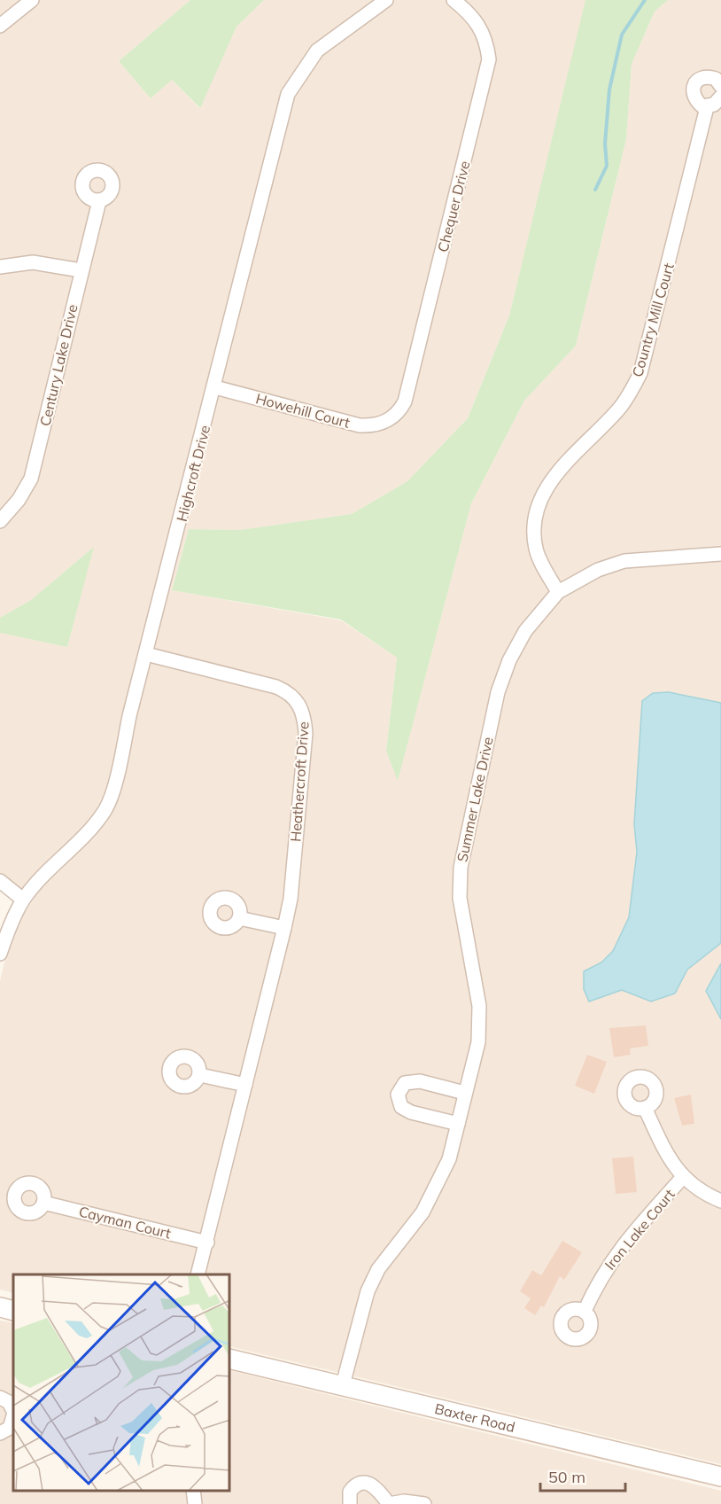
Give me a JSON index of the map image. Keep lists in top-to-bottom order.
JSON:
{
  "streets": {
    "main road": ["Baxter Road"],
    "street": [
      "Chequer Drive",
      "Country Mill Court",
      "Century Lake Drive",
      "Howehill Court",
      "Highcroft Drive",
      "Heathercroft Drive",
      "Summer Lake Drive",
      "Cayman Court",
      "Iron Lake Court"
    ]
  },
  "crossings": [
    ["Chequer Drive", "Howehill Court"],
    ["Country Mill Court", "Summer Lake Drive"],
    ["Howehill Court", "Highcroft Drive"],
    ["Highcroft Drive", "Heathercroft Drive"],
    ["Heathercroft Drive", "Cayman Court"],
    ["Summer Lake Drive", "Baxter Road"]
  ],
  "scale_bar": "50 m"
}
